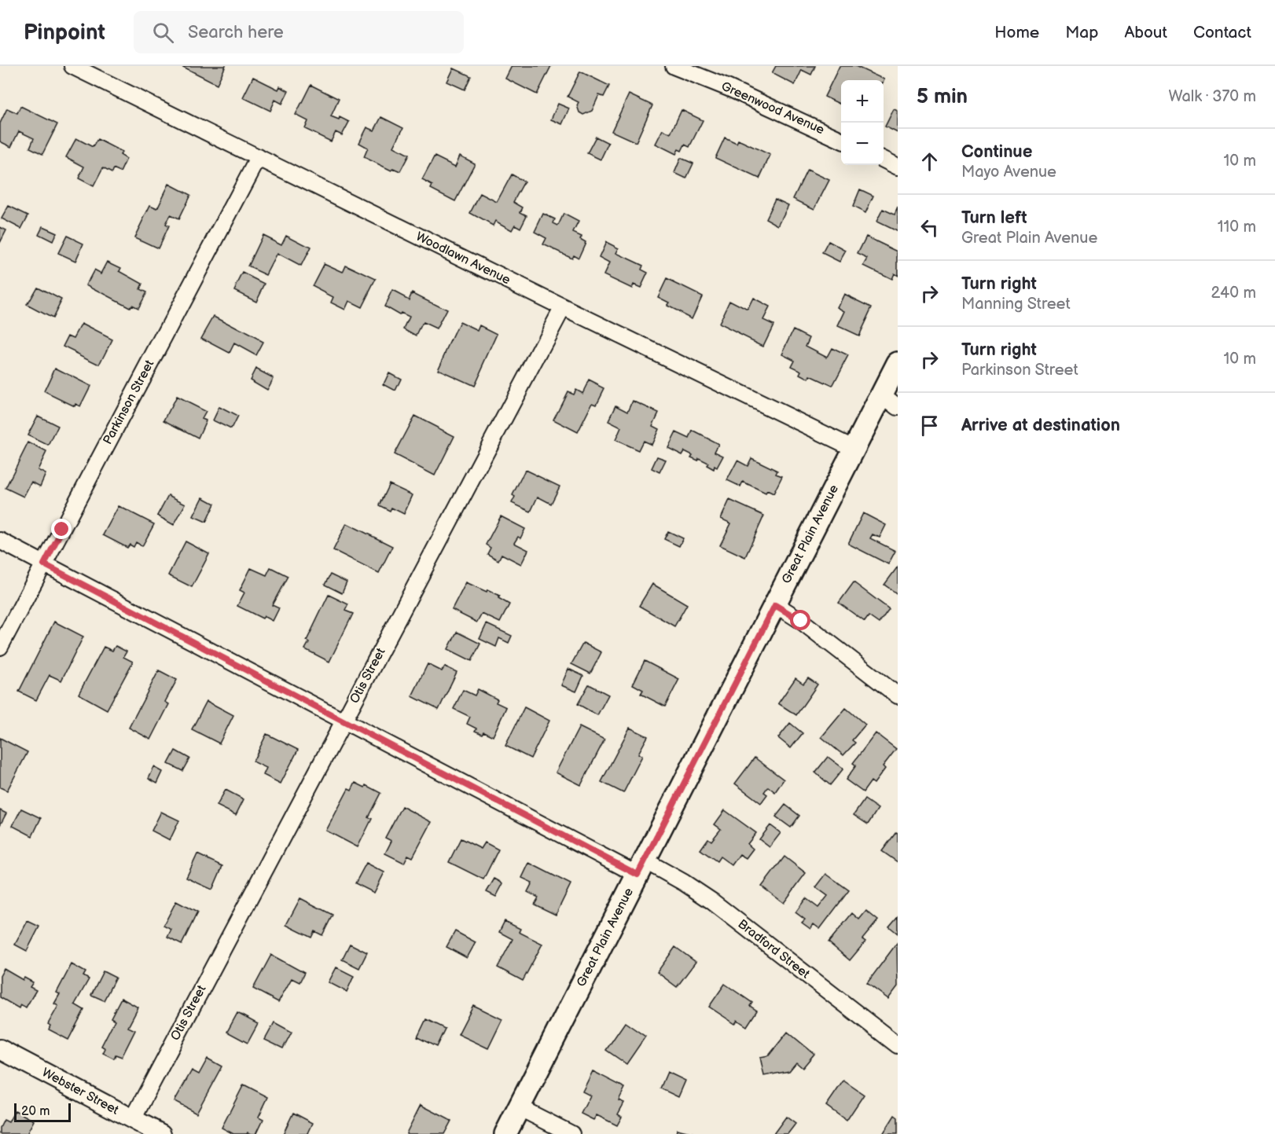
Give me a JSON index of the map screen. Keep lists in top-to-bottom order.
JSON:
{
  "streets": {
    "main road": ["Great Plain Avenue"],
    "street": [
      "Greenwood Avenue",
      "Woodlawn Avenue",
      "Parkinson Street",
      "Otis Street",
      "Bradford Street",
      "Webster Street"
    ]
  },
  "crossings": [
    ["Woodlawn Avenue", "Parkinson Street"],
    ["Woodlawn Avenue", "Great Plain Avenue"],
    ["Woodlawn Avenue", "Otis Street"],
    ["Parkinson Street", "Bradford Street"],
    ["Great Plain Avenue", "Bradford Street"],
    ["Otis Street", "Bradford Street"],
    ["Otis Street", "Webster Street"]
  ],
  "scale_bar": "20 m",
  "page": {
    "header": "Pinpoint",
    "search": "Search here",
    "nav": [
      "Home",
      "Map",
      "About",
      "Contact"
    ],
    "heading": ["5 min", "Walk · 370 m"],
    "map_buttons": ["+", "−"],
    "list": [
      ["Continue", "Mayo Avenue", "10 m"],
      ["Turn left", "Great Plain Avenue", "110 m"],
      ["Turn right", "Manning Street", "240 m"],
      ["Turn right", "Parkinson Street", "10 m"],
      "Arrive at destination"
    ],
    "scale": "20 m"
  }
}
